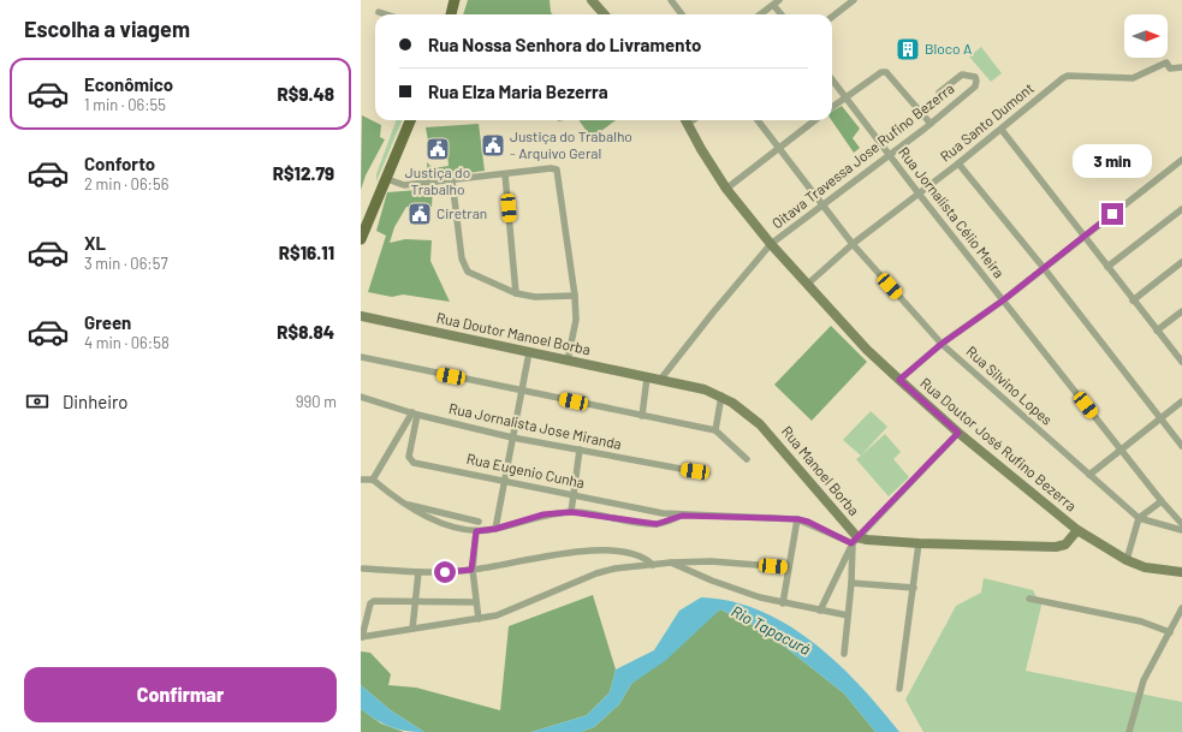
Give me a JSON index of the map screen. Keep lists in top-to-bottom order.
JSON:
{
  "streets": {
    "street": [
      "Rua Santo Dumont",
      "Oitava Travessa Jose Rufino Bezerra",
      "Rua Jornalista Célio Meira",
      "Rua Doutor Manoel Borba",
      "Rua Silvino Lopes",
      "Rua Jornalista Jose Miranda",
      "Rua Doutor José Rufino Bezerra",
      "Rua Eugenio Cunha",
      "Rua Manoel Borba"
    ]
  },
  "crossings": [
    ["Rua Santo Dumont", "Rua Jornalista Célio Meira"],
    ["Rua Santo Dumont", "Rua Silvino Lopes"],
    ["Rua Santo Dumont", "Rua Doutor José Rufino Bezerra"],
    ["Oitava Travessa Jose Rufino Bezerra", "Rua Jornalista Célio Meira"],
    ["Oitava Travessa Jose Rufino Bezerra", "Rua Doutor Manoel Borba"],
    ["Oitava Travessa Jose Rufino Bezerra", "Rua Silvino Lopes"],
    ["Oitava Travessa Jose Rufino Bezerra", "Rua Doutor José Rufino Bezerra"],
    ["Oitava Travessa Jose Rufino Bezerra", "Rua Manoel Borba"],
    ["Rua Doutor Manoel Borba", "Rua Manoel Borba"],
    ["Rua Jornalista Jose Miranda", "Rua Eugenio Cunha"],
    ["Rua Doutor José Rufino Bezerra", "Rua Manoel Borba"]
  ],
  "water": ["Rio Tapacurá"],
  "places": {
    "building": ["Bloco A"],
    "public building": ["Justiça do Trabalho - Arquivo Geral", "Justiça do Trabalho", "Ciretran"]
  },
  "north": "right",
  "page": {
    "heading": "Escolha a viagem",
    "banner": ["Rua Nossa Senhora do Livramento", "Rua Elza Maria Bezerra"],
    "list": [
      {
        "name": "Econômico",
        "note": "1 min · 06:55",
        "value": "R$9.48"
      },
      {
        "name": "Conforto",
        "note": "2 min · 06:56",
        "value": "R$12.79"
      },
      {
        "name": "XL",
        "note": "3 min · 06:57",
        "value": "R$16.11"
      },
      {
        "name": "Green",
        "note": "4 min · 06:58",
        "value": "R$8.84"
      }
    ],
    "bubble": "3 min",
    "pay": ["Dinheiro", "990 m"],
    "buttons": "Confirmar"
  }
}
